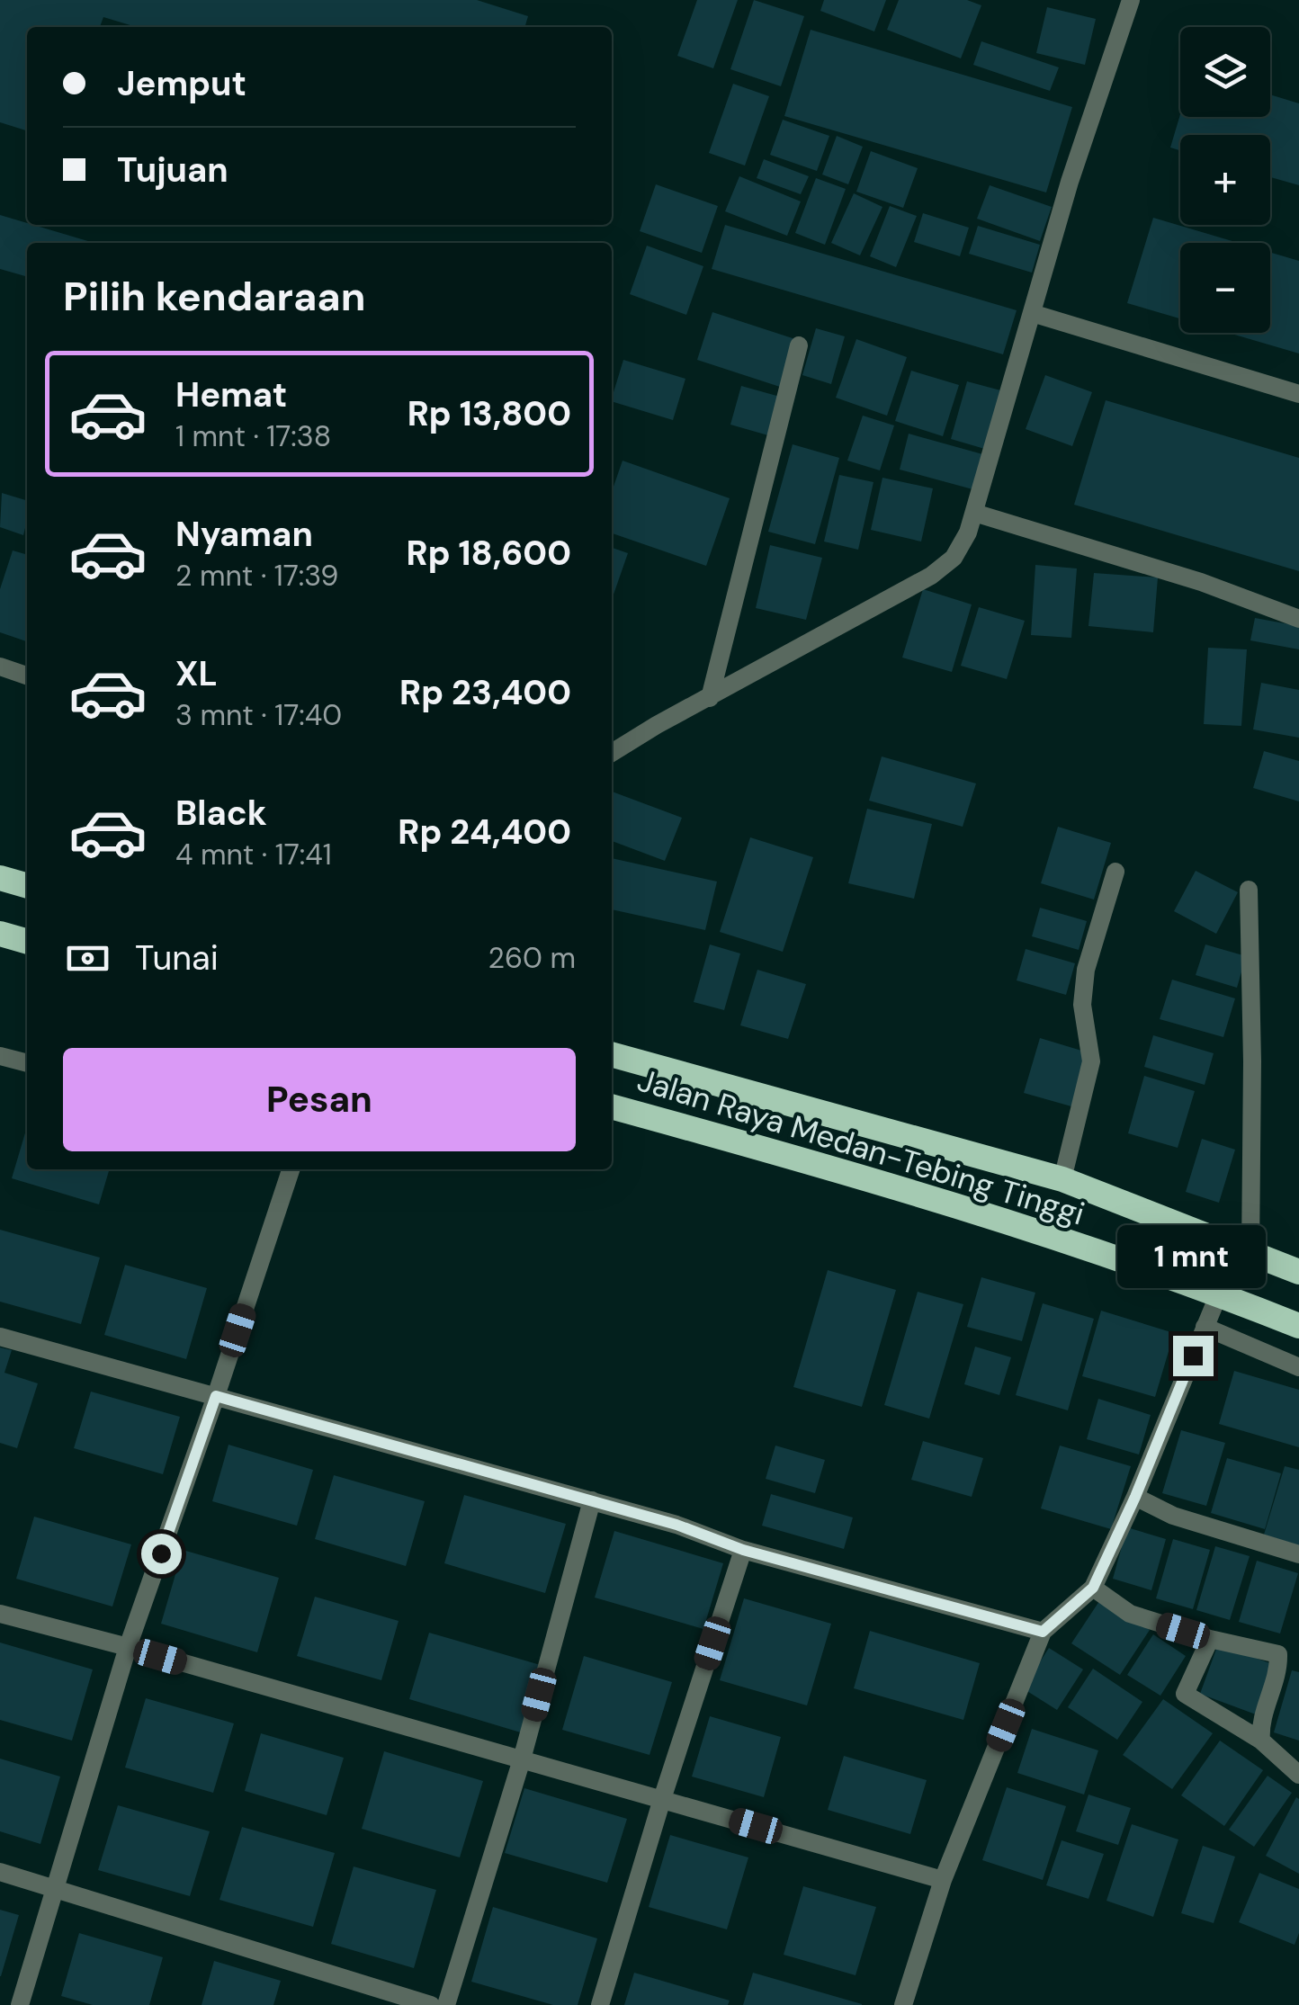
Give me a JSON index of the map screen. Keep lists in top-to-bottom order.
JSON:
{
  "streets": {
    "highway": ["Jalan Raya Medan-Tebing Tinggi"]
  },
  "page": {
    "map_buttons": ["+", "−"],
    "banner": ["Jemput", "Tujuan"],
    "heading": "Pilih kendaraan",
    "list": [
      {
        "name": "Hemat",
        "note": "1 mnt · 17:38",
        "value": "Rp 13,800"
      },
      {
        "name": "Nyaman",
        "note": "2 mnt · 17:39",
        "value": "Rp 18,600"
      },
      {
        "name": "XL",
        "note": "3 mnt · 17:40",
        "value": "Rp 23,400"
      },
      {
        "name": "Black",
        "note": "4 mnt · 17:41",
        "value": "Rp 24,400"
      }
    ],
    "pay": ["Tunai", "260 m"],
    "buttons": "Pesan",
    "bubble": "1 mnt"
  }
}
